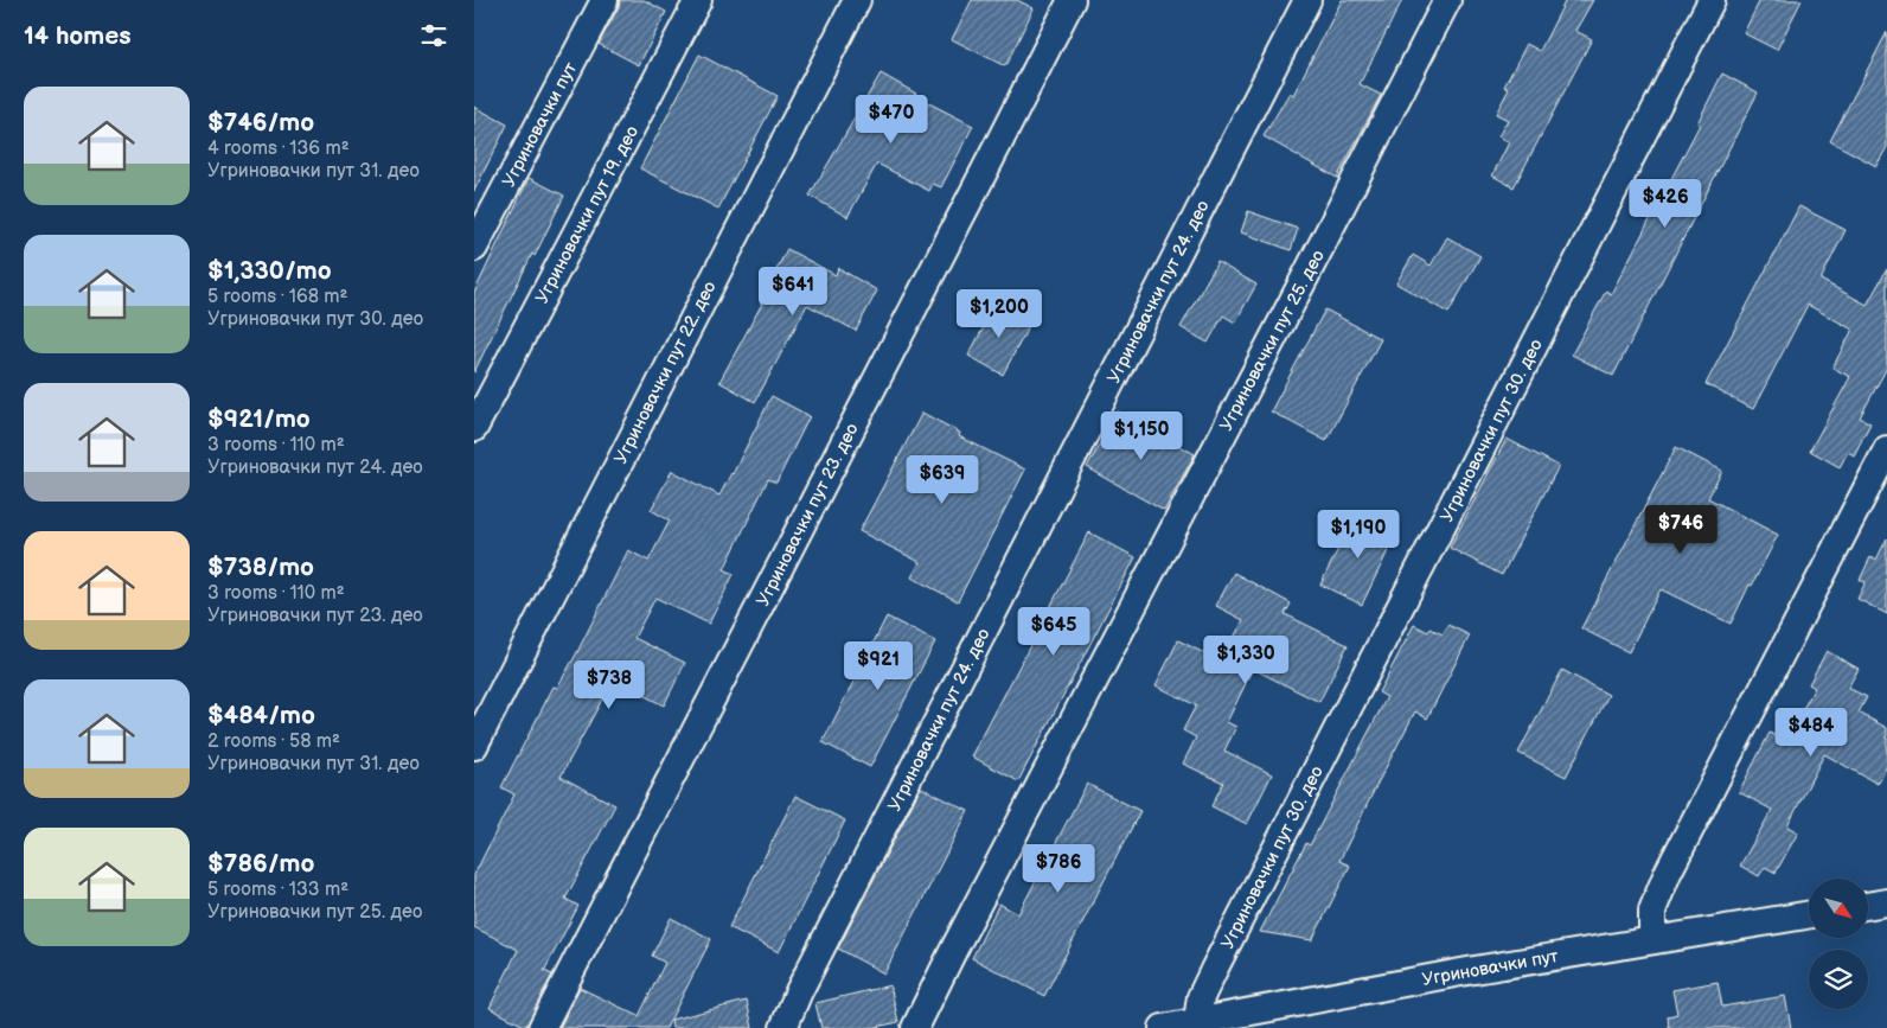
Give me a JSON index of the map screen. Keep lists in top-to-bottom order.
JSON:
{
  "streets": {
    "street": [
      "Угриновачки пут",
      "Угриновачки пут 19. део",
      "Угриновачки пут 24. део",
      "Угриновачки пут 25. део",
      "Угриновачки пут 22. део",
      "Угриновачки пут 30. део",
      "Угриновачки пут 23. део"
    ]
  },
  "crossings": [
    ["Угриновачки пут", "Угриновачки пут 30. део"]
  ],
  "north": "bottom right",
  "page": {
    "heading": "14 homes",
    "list": [
      {
        "name": "$746/mo",
        "note": "4 rooms · 136 m² · Угриновачки пут 31. део"
      },
      {
        "name": "$1,330/mo",
        "note": "5 rooms · 168 m² · Угриновачки пут 30. део"
      },
      {
        "name": "$921/mo",
        "note": "3 rooms · 110 m² · Угриновачки пут 24. део"
      },
      {
        "name": "$738/mo",
        "note": "3 rooms · 110 m² · Угриновачки пут 23. део"
      },
      {
        "name": "$484/mo",
        "note": "2 rooms · 58 m² · Угриновачки пут 31. део"
      },
      {
        "name": "$786/mo",
        "note": "5 rooms · 133 m² · Угриновачки пут 25. део"
      }
    ],
    "price": [
      "$470",
      "$426",
      "$641",
      "$1,200",
      "$1,150",
      "$639",
      "$746",
      "$1,190",
      "$645",
      "$1,330",
      "$921",
      "$738",
      "$484",
      "$786"
    ]
  }
}
